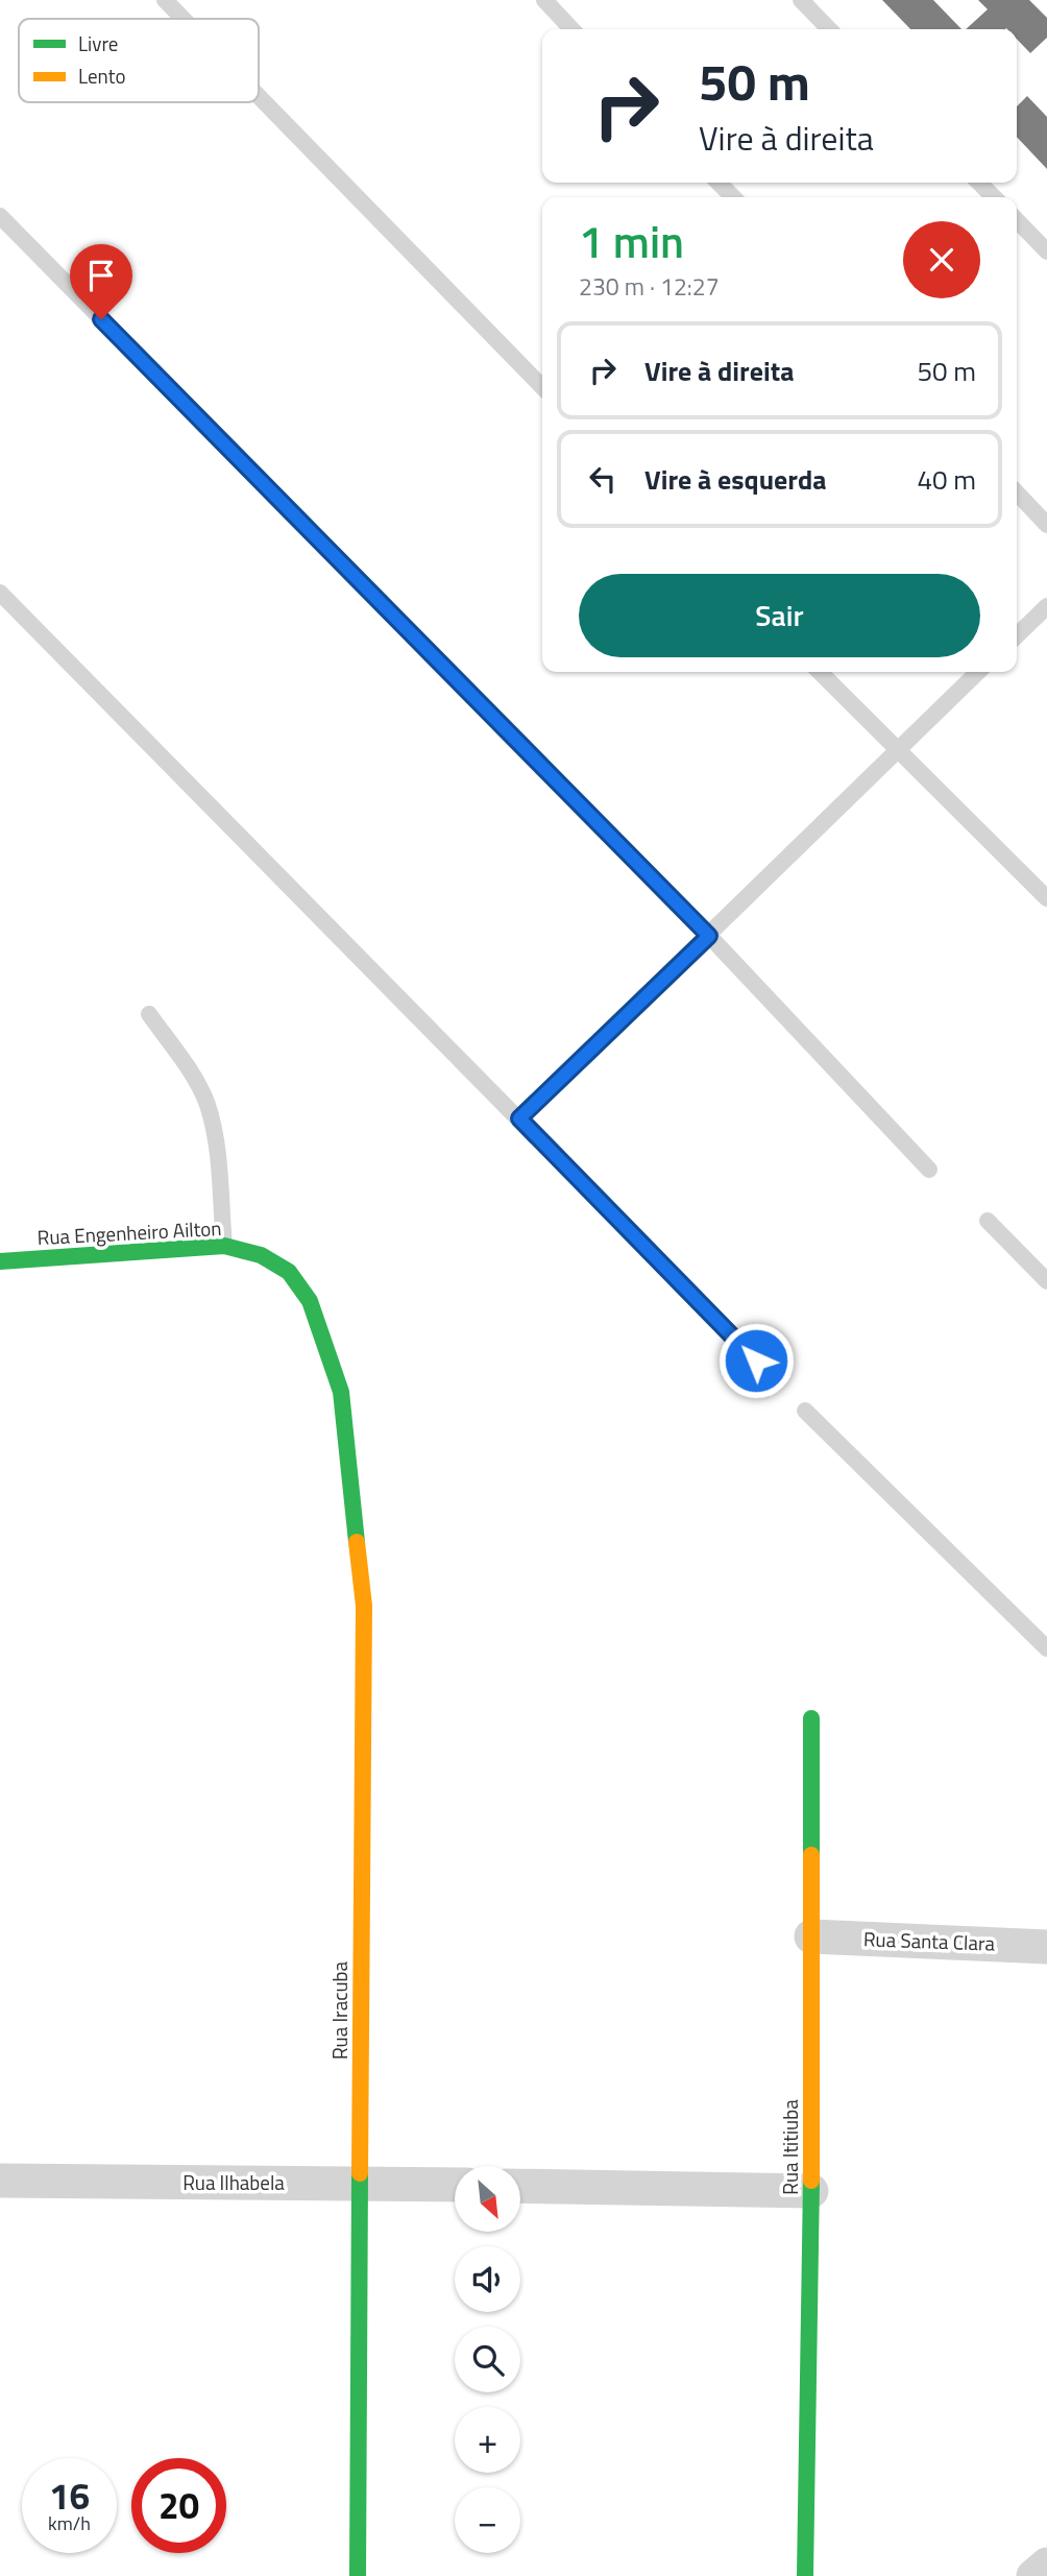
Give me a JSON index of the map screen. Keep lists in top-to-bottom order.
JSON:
{
  "streets": {
    "street": [
      "Rua Engenheiro Ailton",
      "Rua Santa Clara",
      "Rua Iracuba",
      "Rua Ititiuba",
      "Rua Ilhabela"
    ]
  },
  "crossings": [
    ["Rua Engenheiro Ailton", "Rua Iracuba"],
    ["Rua Santa Clara", "Rua Ititiuba"],
    ["Rua Iracuba", "Rua Ilhabela"]
  ],
  "legend": ["Livre", "Lento"],
  "north": "bottom right",
  "page": {
    "turn": ["50 m", "Vire à direita"],
    "heading": ["1 min", "230 m · 12:27"],
    "list": [
      {
        "name": "Vire à direita",
        "value": "50 m"
      },
      {
        "name": "Vire à esquerda",
        "value": "40 m"
      }
    ],
    "buttons": "Sair",
    "map_buttons": ["+", "−"],
    "speed": "16 km/h",
    "limit": "20"
  }
}
